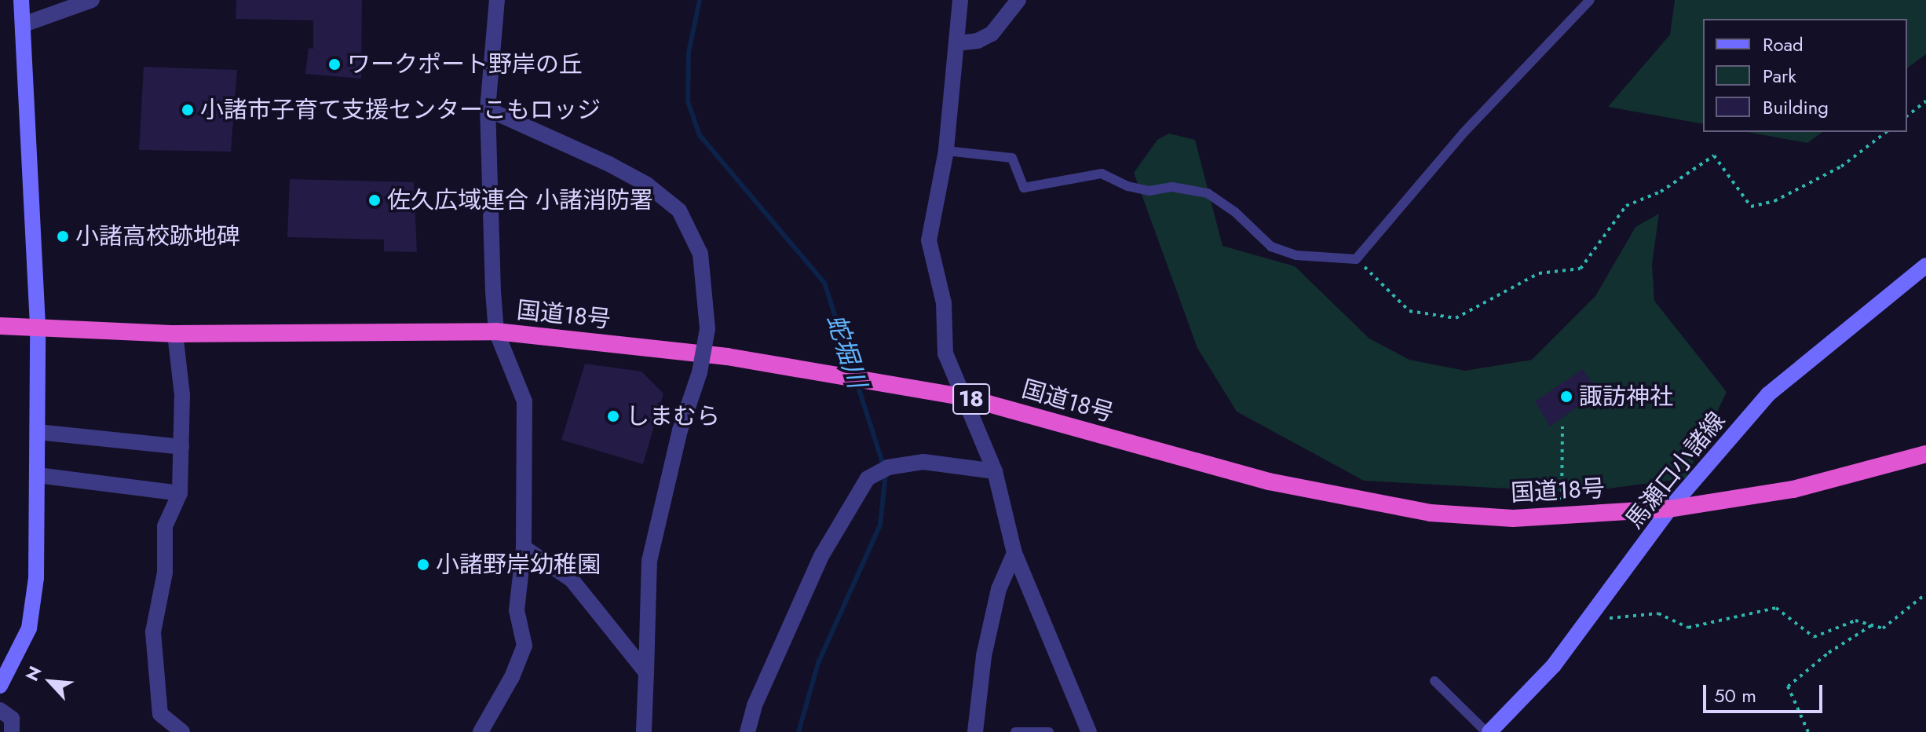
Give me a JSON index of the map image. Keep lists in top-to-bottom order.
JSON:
{
  "streets": {
    "highway": ["国道18号", "18"],
    "main road": ["馬瀬口小諸線"]
  },
  "crossings": [
    ["国道18号", "馬瀬口小諸線"]
  ],
  "water": ["蛇堀川"],
  "places": [
    "ワークポート野岸の丘",
    "小諸市子育て支援センターこもロッジ",
    "佐久広域連合 小諸消防署",
    "小諸高校跡地碑",
    "諏訪神社",
    "しまむら",
    "小諸野岸幼稚園"
  ],
  "legend": ["Road", "Park", "Building"],
  "scale_bar": "50 m",
  "north": "top left"
}
